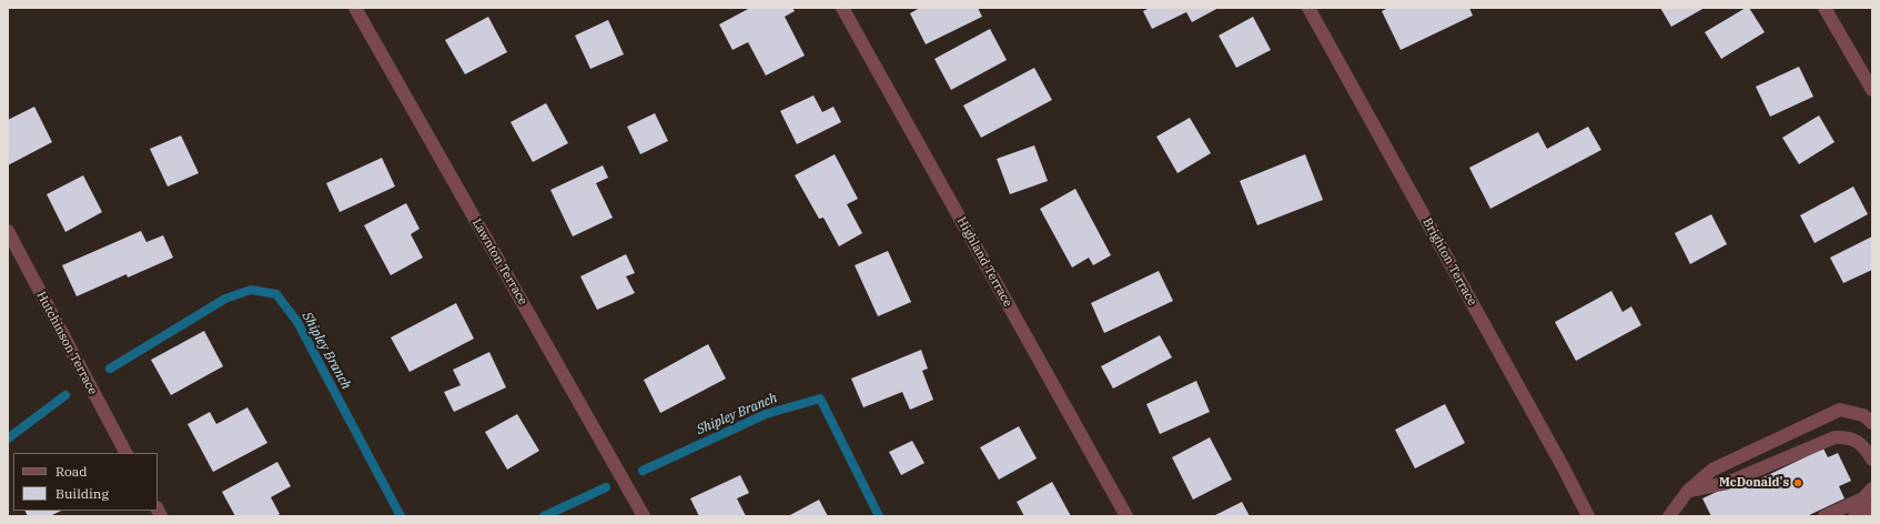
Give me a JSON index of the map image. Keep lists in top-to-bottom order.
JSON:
{
  "streets": {
    "street": [
      "Lawnton Terrace",
      "Highland Terrace",
      "Brighton Terrace",
      "Hutchinson Terrace"
    ]
  },
  "water": ["Shipley Branch"],
  "places": ["McDonald's"],
  "legend": ["Road", "Building"]
}
